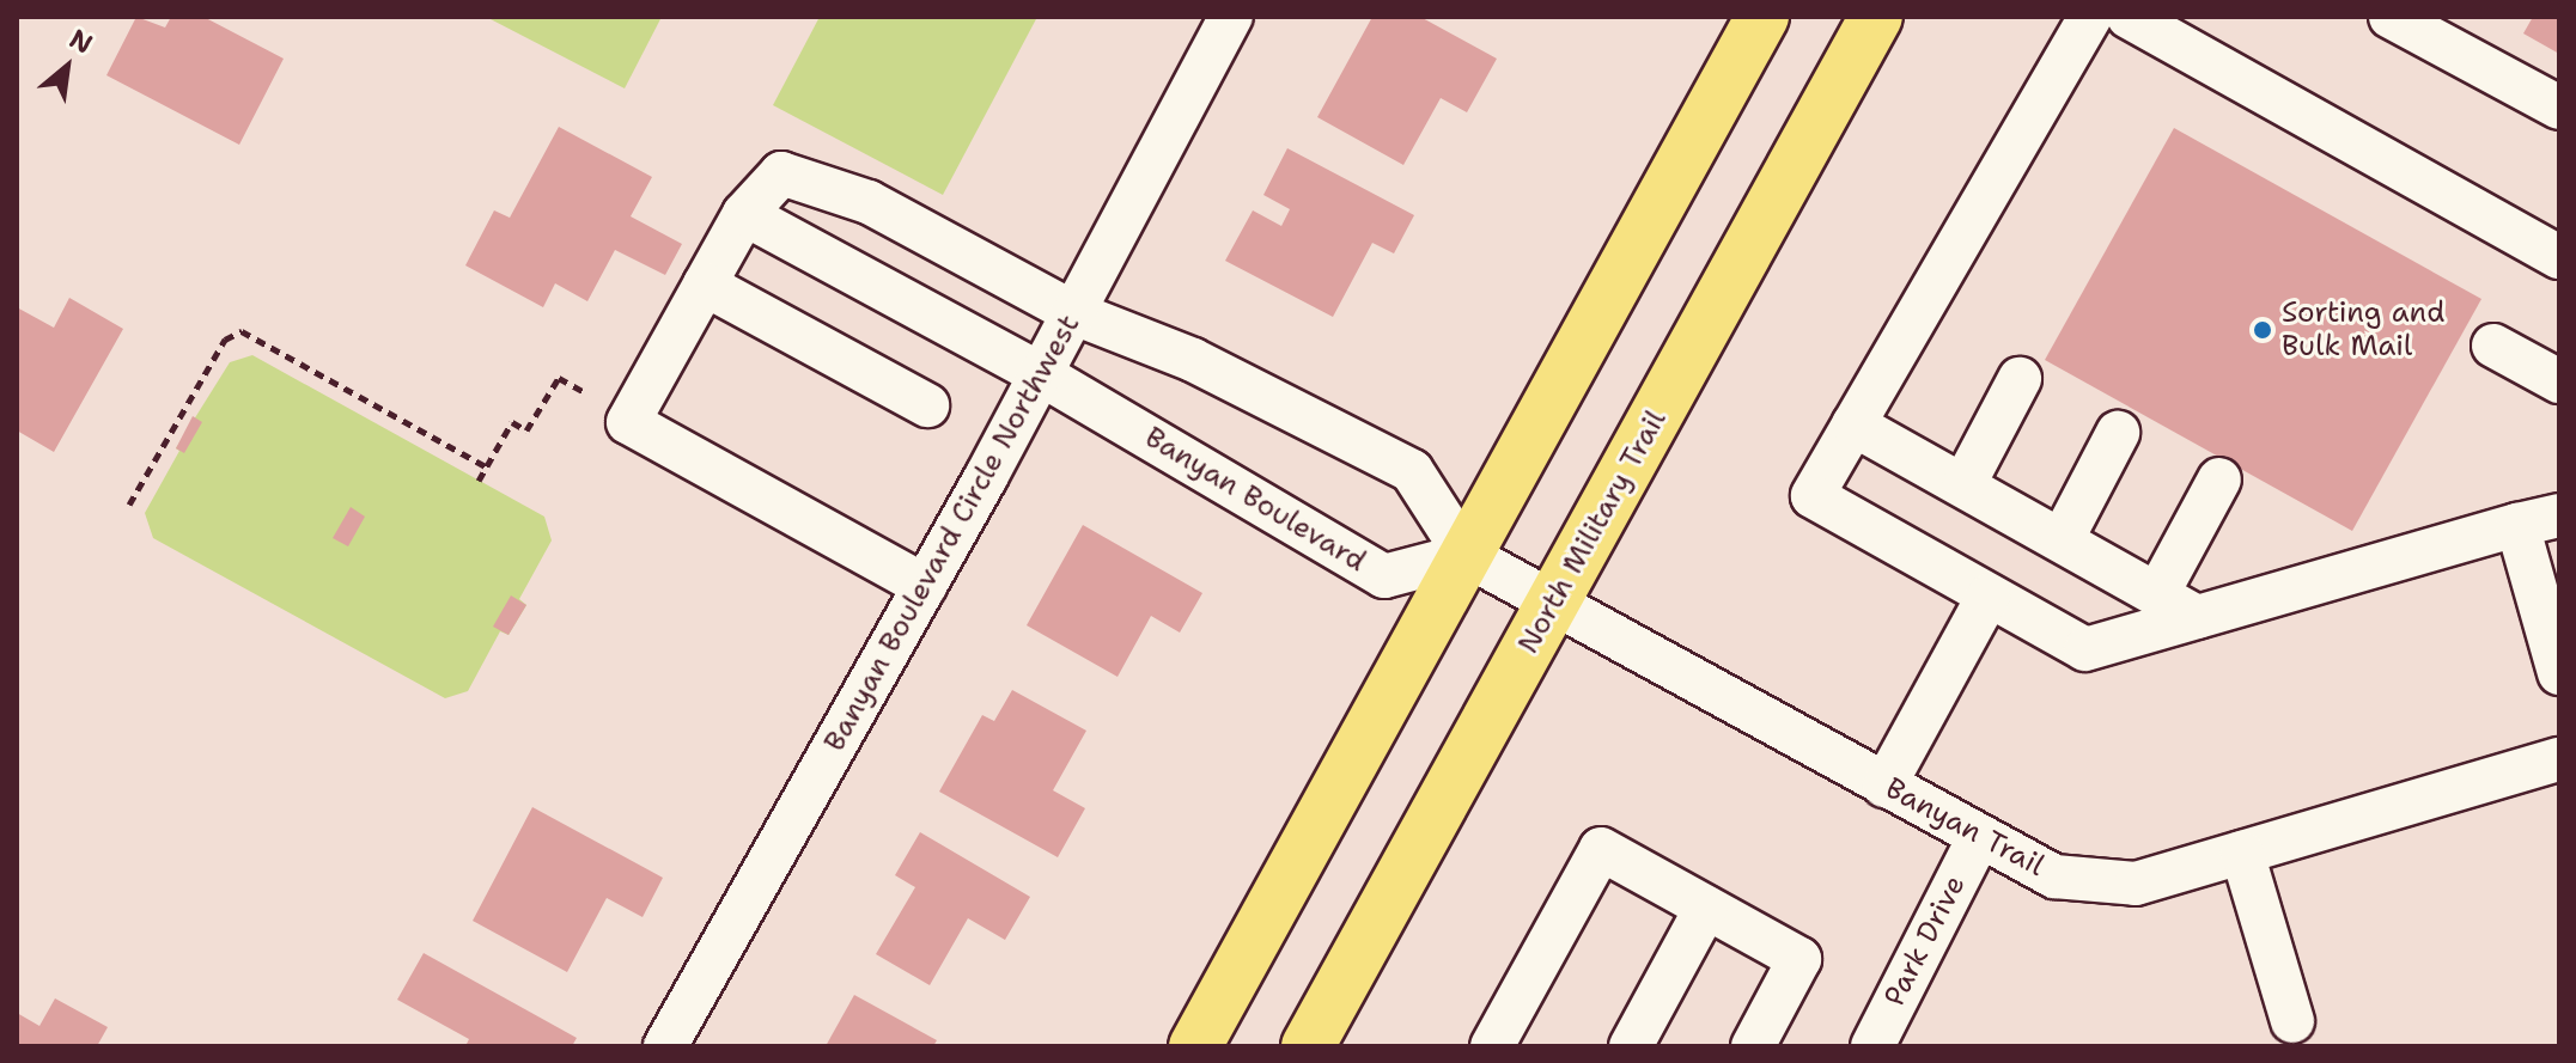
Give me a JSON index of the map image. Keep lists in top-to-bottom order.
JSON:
{
  "streets": {
    "main road": ["North Military Trail"],
    "street": [
      "Banyan Boulevard",
      "Banyan Boulevard Circle Northwest",
      "Banyan Trail",
      "Park Drive"
    ]
  },
  "crossings": [
    ["Banyan Boulevard", "Banyan Boulevard Circle Northwest"],
    ["Banyan Boulevard", "Banyan Trail"],
    ["North Military Trail", "Banyan Trail"],
    ["Banyan Trail", "Park Drive"]
  ],
  "places": ["Sorting and Bulk Mail"],
  "north": "top right"
}
